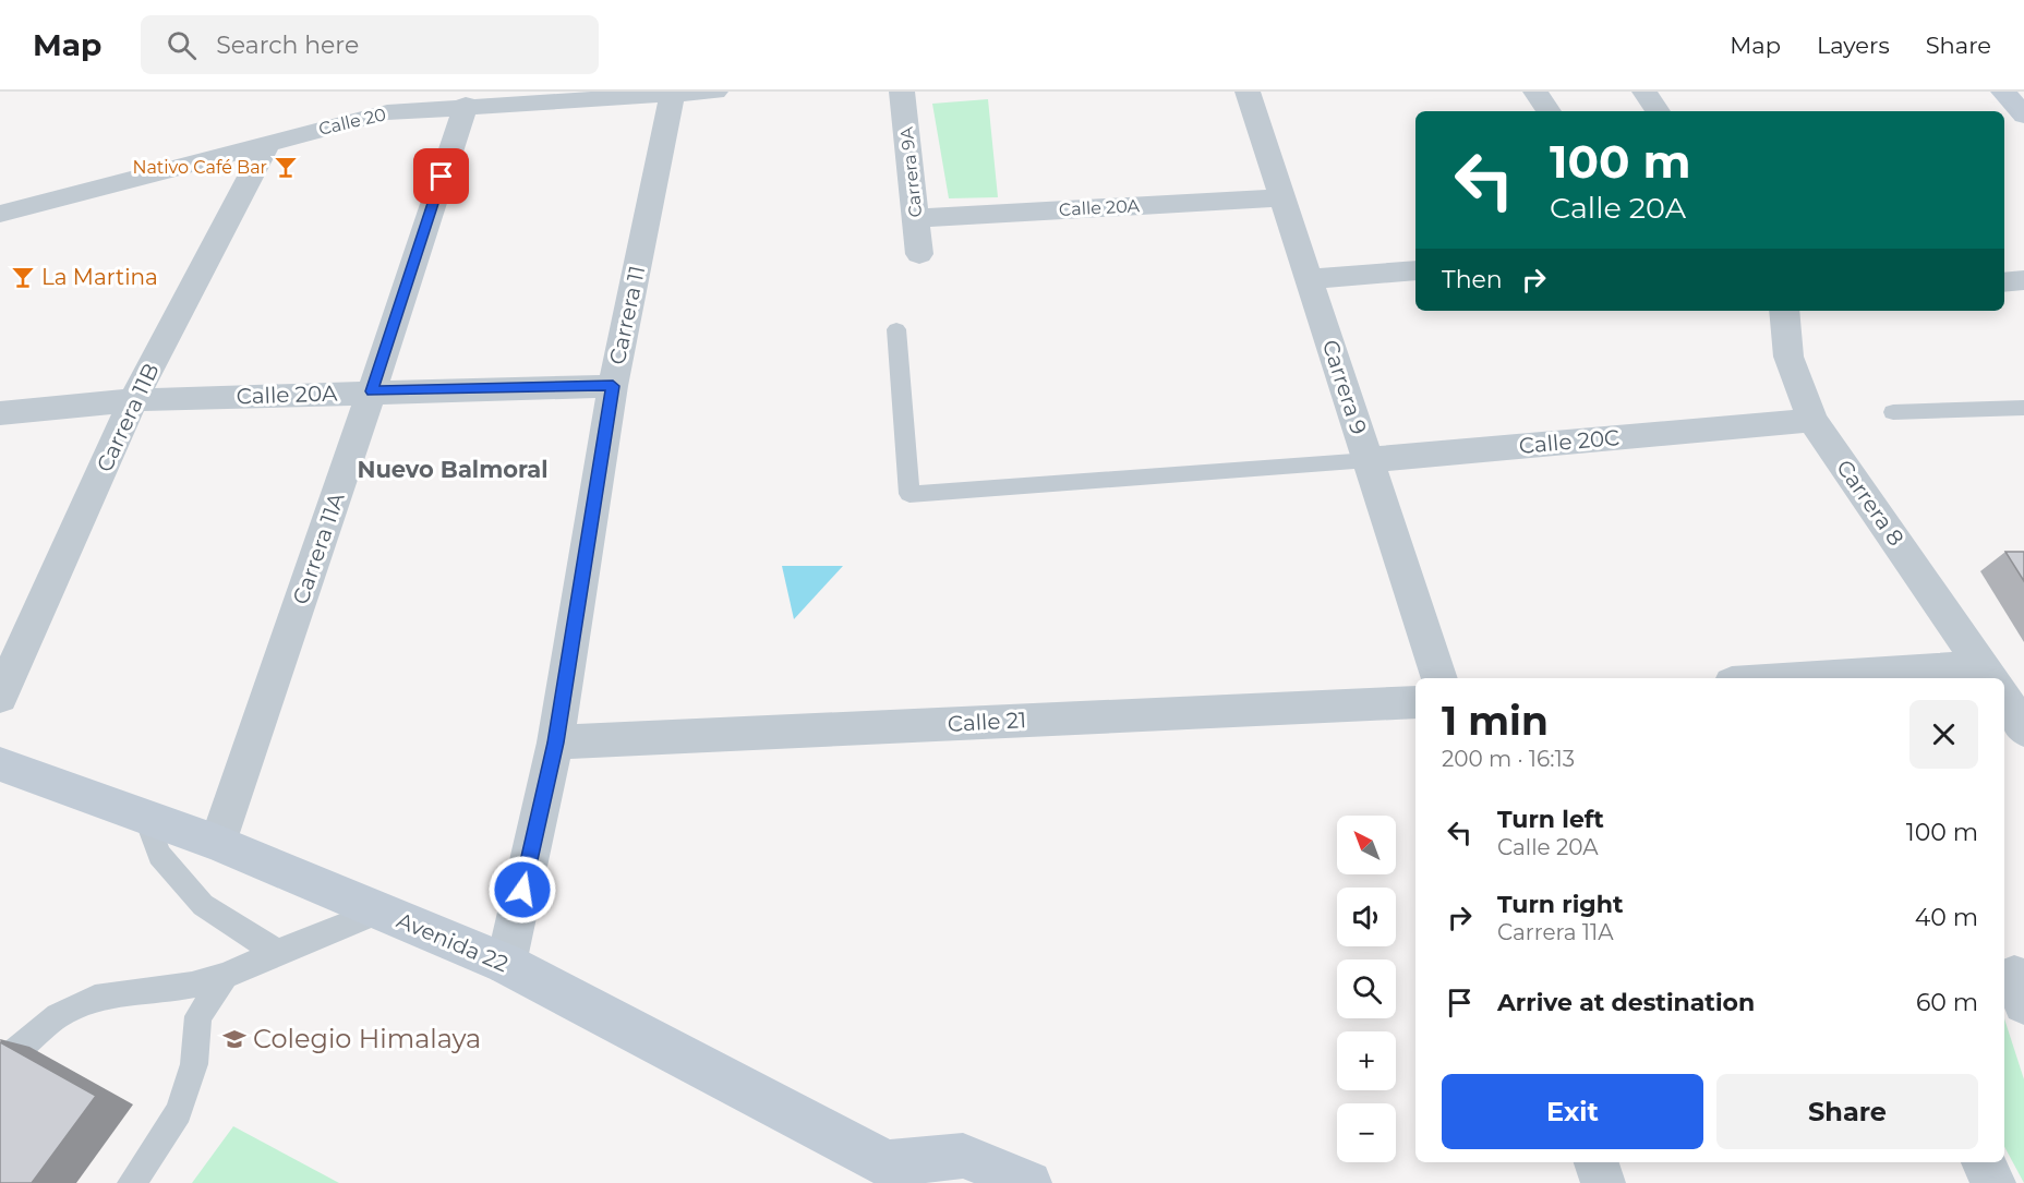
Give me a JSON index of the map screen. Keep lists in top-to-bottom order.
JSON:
{
  "streets": {
    "street": [
      "Calle 20",
      "Carrera 9A",
      "Calle 20A",
      "Carrera 11",
      "Carrera 9",
      "Carrera 11B",
      "Calle 20C",
      "Carrera 8",
      "Carrera 11A",
      "Calle 21",
      "Avenida 22"
    ]
  },
  "crossings": [
    ["Calle 20", "Carrera 11"],
    ["Calle 20", "Carrera 11B"],
    ["Calle 20", "Carrera 11A"],
    ["Carrera 9A", "Calle 20A"],
    ["Calle 20A", "Carrera 11"],
    ["Calle 20A", "Carrera 9"],
    ["Calle 20A", "Carrera 11B"],
    ["Calle 20A", "Carrera 11A"],
    ["Carrera 11", "Calle 21"],
    ["Carrera 11", "Avenida 22"],
    ["Carrera 9", "Calle 20C"],
    ["Calle 20C", "Carrera 8"],
    ["Carrera 11A", "Avenida 22"]
  ],
  "districts": ["Nuevo Balmoral"],
  "places": {
    "bar": ["Nativo Café Bar", "La Martina"],
    "school or university": ["Colegio Himalaya"]
  },
  "north": "top left",
  "page": {
    "header": "Map",
    "search": "Search here",
    "nav": ["Map", "Layers", "Share"],
    "turn": ["100 m", "Calle 20A"],
    "then": "Then",
    "heading": ["1 min", "200 m · 16:13"],
    "list": [
      {
        "name": "Turn left",
        "note": "Calle 20A",
        "value": "100 m"
      },
      {
        "name": "Turn right",
        "note": "Carrera 11A",
        "value": "40 m"
      },
      {
        "name": "Arrive at destination",
        "value": "60 m"
      }
    ],
    "map_buttons": ["+", "−"],
    "buttons": ["Exit", "Share"]
  }
}
